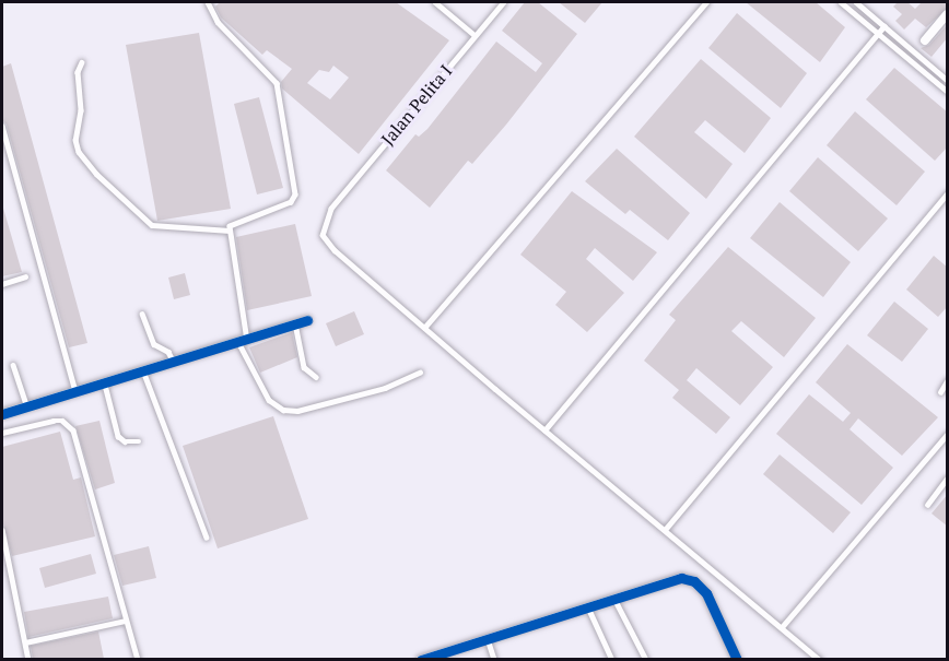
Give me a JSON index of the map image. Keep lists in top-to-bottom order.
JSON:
{
  "streets": {
    "lane": ["Jalan Pelita I"]
  }
}
